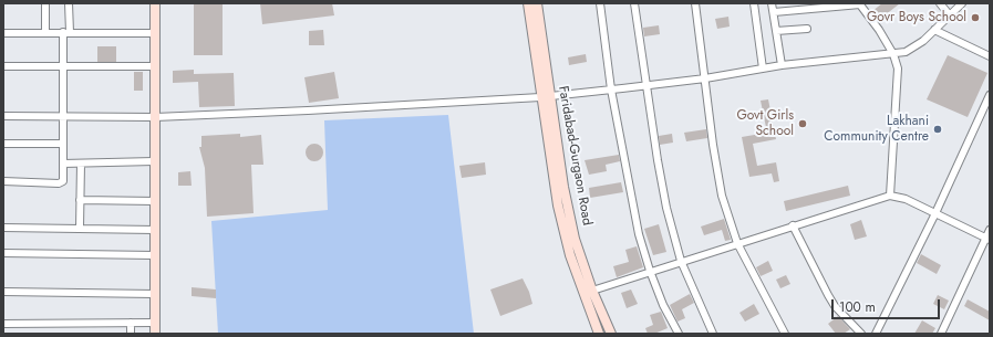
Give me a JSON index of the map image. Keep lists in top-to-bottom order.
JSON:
{
  "streets": {
    "main road": ["Faridabad-Gurgaon Road"]
  },
  "places": ["Govr Boys School", "Govt Girls School", "Lakhani Community Centre"],
  "scale_bar": "100 m"
}
